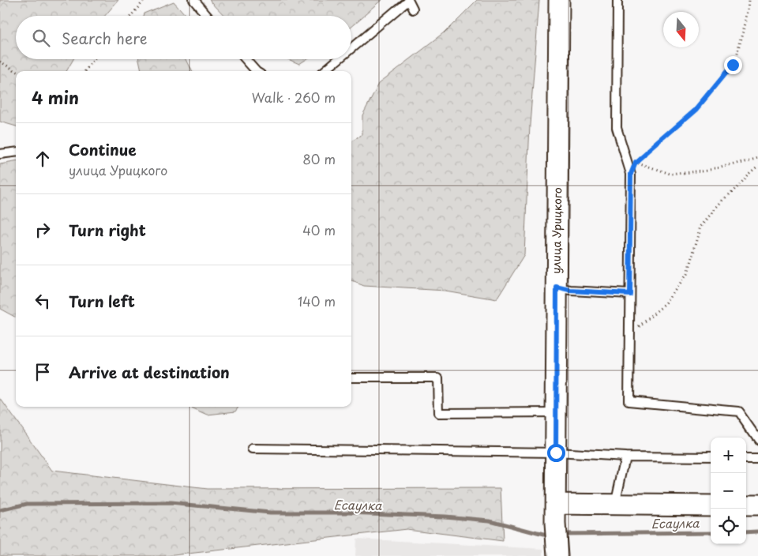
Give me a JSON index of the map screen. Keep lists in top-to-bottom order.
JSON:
{
  "streets": {
    "street": ["улица Урицкого"]
  },
  "water": ["Есаулка"],
  "north": "bottom",
  "page": {
    "search": "Search here",
    "heading": ["4 min", "Walk · 260 m"],
    "list": [
      ["Continue", "улица Урицкого", "80 m"],
      ["Turn right", "40 m"],
      ["Turn left", "140 m"],
      "Arrive at destination"
    ],
    "map_buttons": ["+", "−"]
  }
}
